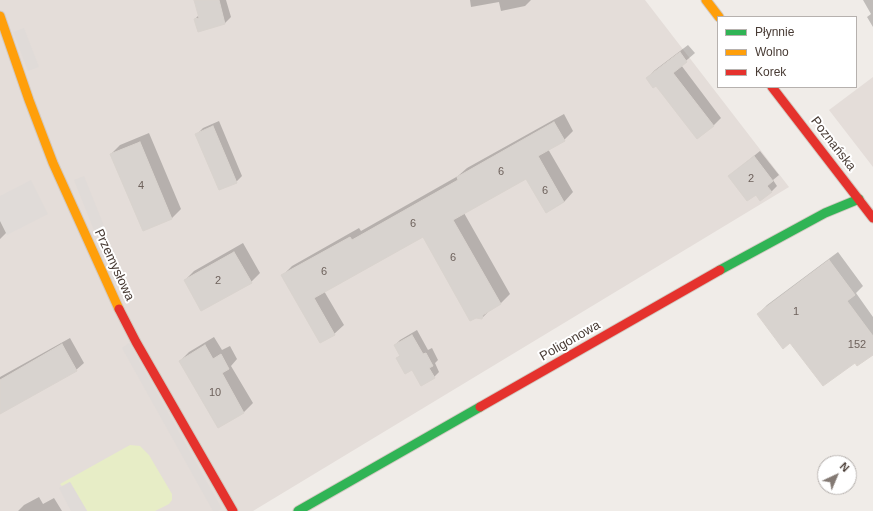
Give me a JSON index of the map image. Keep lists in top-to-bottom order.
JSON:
{
  "streets": {
    "street": ["Poznańska", "Przemysłowa", "Poligonowa"]
  },
  "crossings": [
    ["Poznańska", "Poligonowa"]
  ],
  "house_numbers": [
    "6",
    "2",
    "4",
    "6",
    "6",
    "6",
    "6",
    "2",
    "1",
    "152",
    "10"
  ],
  "legend": ["Płynnie", "Wolno", "Korek"],
  "north": "top right"
}
